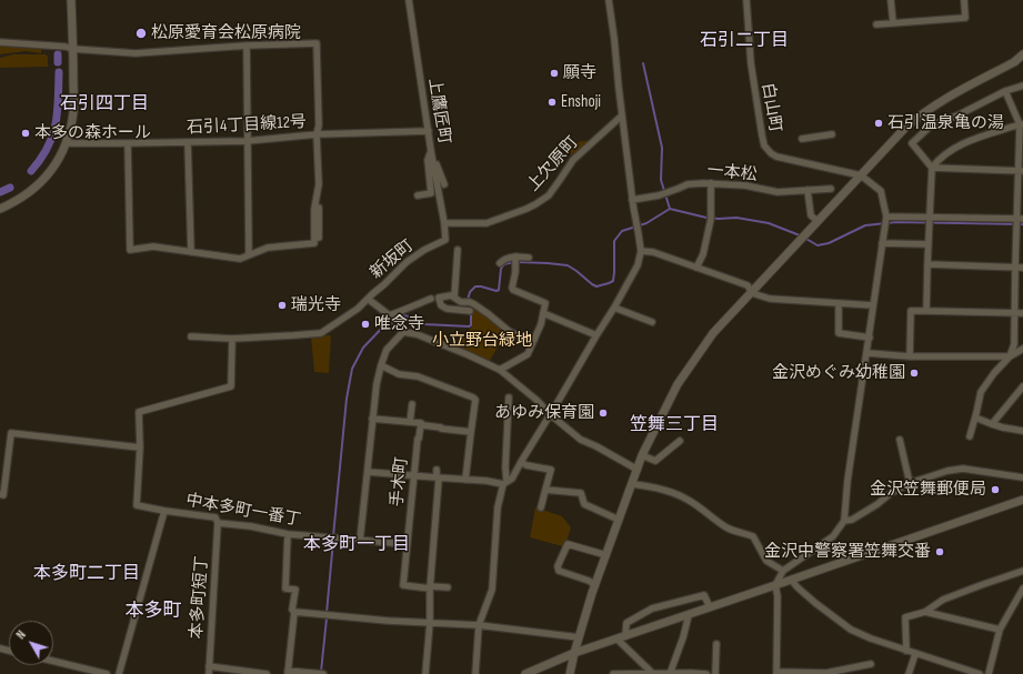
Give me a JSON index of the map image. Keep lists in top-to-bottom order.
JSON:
{
  "streets": {
    "street": [
      "白山町",
      "上鷹匠町",
      "石引4丁目線12号",
      "上欠原町",
      "一本松",
      "新坂町",
      "手木町",
      "中本多町一番丁",
      "本多町短丁"
    ]
  },
  "crossings": [
    ["上鷹匠町", "石引4丁目線12号"],
    ["上鷹匠町", "上欠原町"],
    ["上鷹匠町", "新坂町"],
    ["上欠原町", "新坂町"],
    ["手木町", "中本多町一番丁"],
    ["中本多町一番丁", "本多町短丁"]
  ],
  "districts": [
    "石引二丁目",
    "石引四丁目",
    "笠舞三丁目",
    "本多町一丁目",
    "本多町二丁目",
    "本多町"
  ],
  "parks": ["小立野台緑地"],
  "places": [
    "松原愛育会松原病院",
    "願寺",
    "Enshoji",
    "石引温泉亀の湯",
    "本多の森ホール",
    "瑞光寺",
    "唯念寺",
    "金沢めぐみ幼稚園",
    "あゆみ保育園",
    "金沢笠舞郵便局",
    "金沢中警察署笠舞交番"
  ],
  "north": "top left"
}
